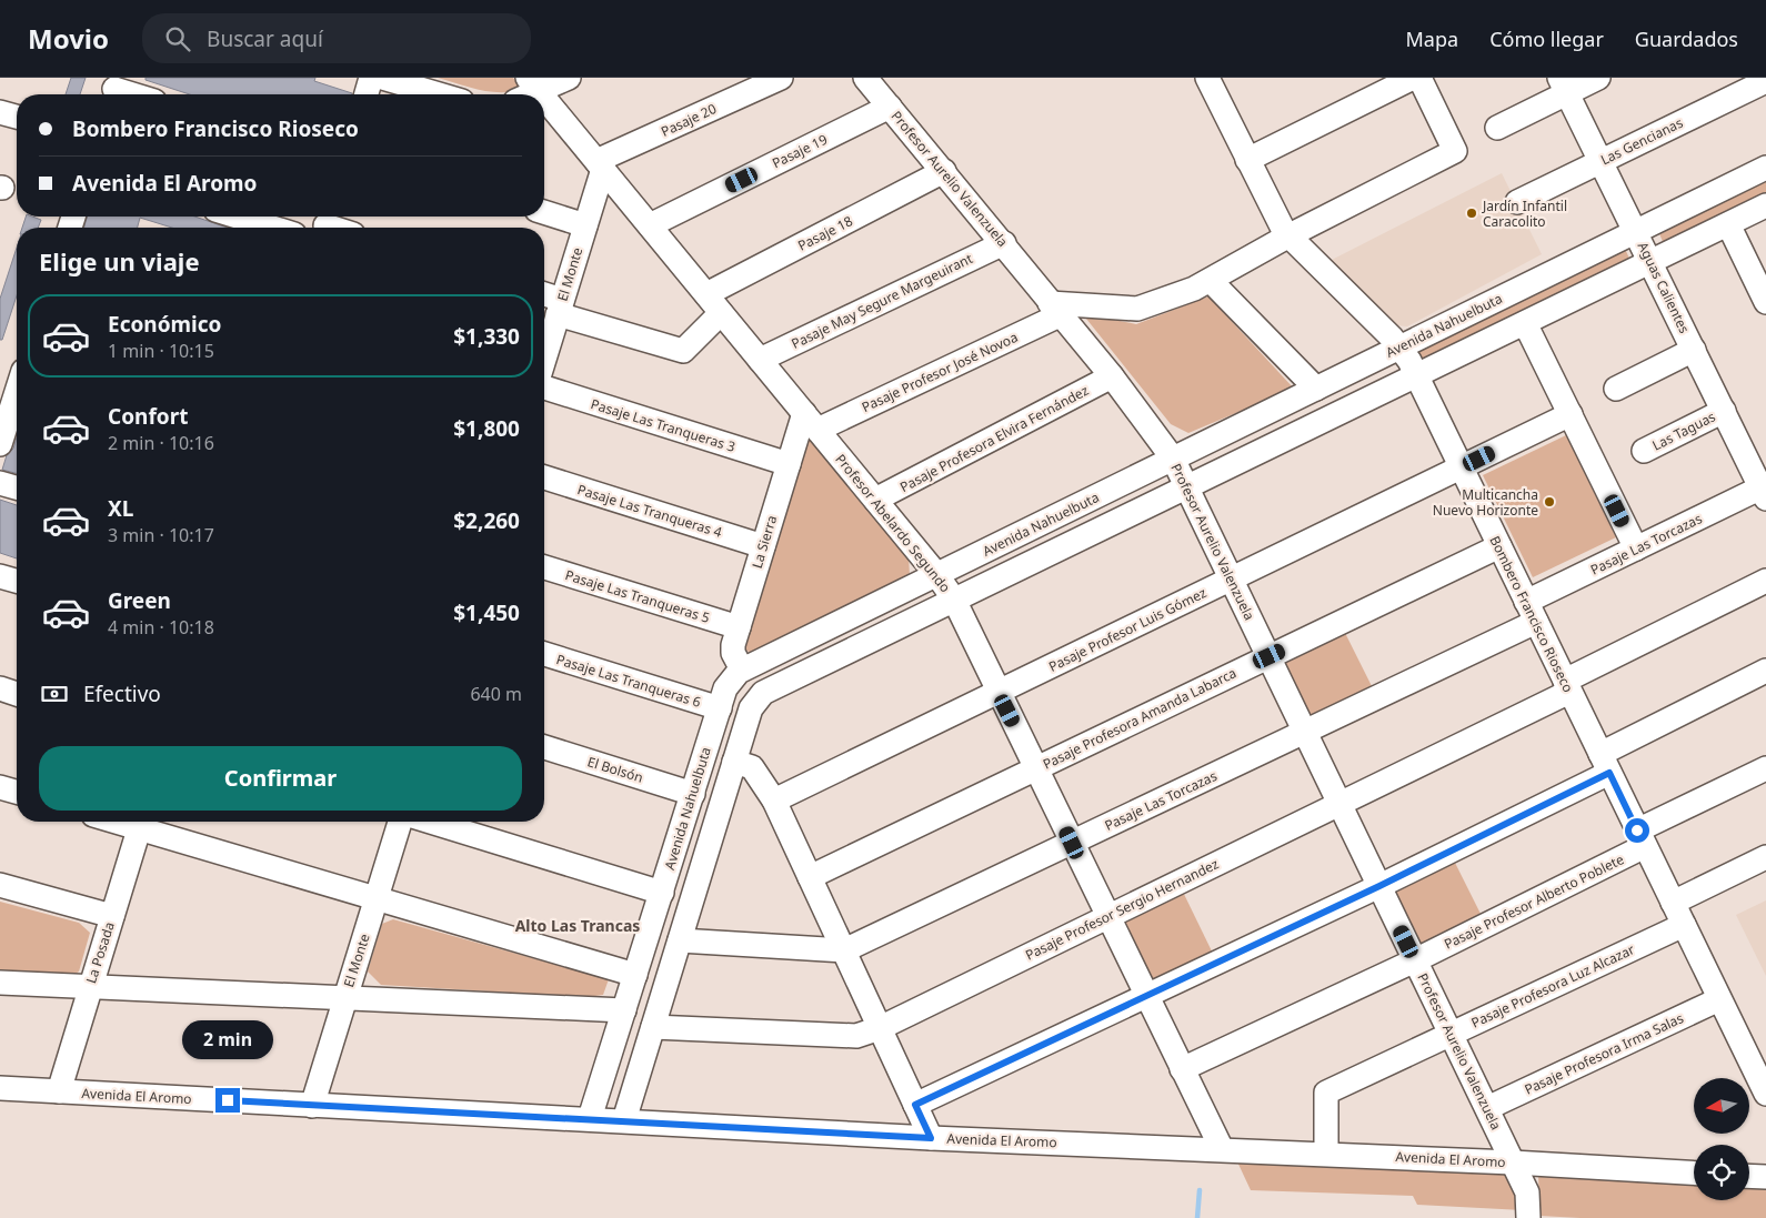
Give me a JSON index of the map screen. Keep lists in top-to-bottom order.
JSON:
{
  "streets": {
    "street": [
      "Pasaje 20",
      "Las Gencianas",
      "Pasaje 19",
      "Profesor Aurelio Valenzuela",
      "Pasaje 18",
      "El Monte",
      "Aguas Calientes",
      "Pasaje May Segure Margeuirant",
      "Avenida Nahuelbuta",
      "Pasaje Profesor José Novoa",
      "Pasaje Las Tranqueras 3",
      "Las Taguas",
      "Pasaje Profesora Elvira Fernández",
      "Pasaje Las Tranqueras 4",
      "Profesor Abelardo Segundo",
      "La Sierra",
      "Pasaje Las Torcazas",
      "Pasaje Las Tranqueras 5",
      "Bombero Francisco Rioseco",
      "Pasaje Profesor Luis Gómez",
      "Pasaje Las Tranqueras 6",
      "Pasaje Profesora Amanda Labarca",
      "El Bolsón",
      "Pasaje Profesor Alberto Poblete",
      "Pasaje Profesor Sergio Hernandez",
      "La Posada",
      "Pasaje Profesora Luz Alcazar",
      "Pasaje Profesora Irma Salas",
      "Avenida El Aromo"
    ]
  },
  "crossings": [
    ["Pasaje 20", "El Monte"],
    ["Pasaje 20", "Profesor Abelardo Segundo"],
    ["Las Gencianas", "Aguas Calientes"],
    ["Pasaje 19", "Profesor Aurelio Valenzuela"],
    ["Pasaje 19", "Profesor Abelardo Segundo"],
    ["Profesor Aurelio Valenzuela", "Pasaje 18"],
    ["Profesor Aurelio Valenzuela", "Pasaje May Segure Margeuirant"],
    ["Profesor Aurelio Valenzuela", "Avenida Nahuelbuta"],
    ["Profesor Aurelio Valenzuela", "Pasaje Profesor José Novoa"],
    ["Profesor Aurelio Valenzuela", "Pasaje Profesora Elvira Fernández"],
    ["Profesor Aurelio Valenzuela", "Pasaje Las Torcazas"],
    ["Profesor Aurelio Valenzuela", "Pasaje Profesor Luis Gómez"],
    ["Profesor Aurelio Valenzuela", "Pasaje Profesora Amanda Labarca"],
    ["Profesor Aurelio Valenzuela", "Pasaje Profesor Alberto Poblete"],
    ["Profesor Aurelio Valenzuela", "Pasaje Profesor Sergio Hernandez"],
    ["Profesor Aurelio Valenzuela", "Pasaje Profesora Luz Alcazar"],
    ["Profesor Aurelio Valenzuela", "Pasaje Profesora Irma Salas"],
    ["Profesor Aurelio Valenzuela", "Avenida El Aromo"],
    ["Pasaje 18", "Profesor Abelardo Segundo"],
    ["El Monte", "Profesor Abelardo Segundo"],
    ["El Monte", "Avenida El Aromo"],
    ["Aguas Calientes", "Avenida Nahuelbuta"],
    ["Aguas Calientes", "Las Taguas"],
    ["Aguas Calientes", "Pasaje Las Torcazas"],
    ["Pasaje May Segure Margeuirant", "Profesor Abelardo Segundo"],
    ["Avenida Nahuelbuta", "Profesor Abelardo Segundo"],
    ["Avenida Nahuelbuta", "La Sierra"],
    ["Avenida Nahuelbuta", "Bombero Francisco Rioseco"],
    ["Avenida Nahuelbuta", "Pasaje Las Tranqueras 6"],
    ["Avenida Nahuelbuta", "El Bolsón"],
    ["Avenida Nahuelbuta", "Avenida El Aromo"],
    ["Pasaje Profesor José Novoa", "Profesor Abelardo Segundo"],
    ["Pasaje Profesor José Novoa", "La Sierra"],
    ["Pasaje Profesor José Novoa", "Bombero Francisco Rioseco"],
    ["Pasaje Las Tranqueras 3", "La Sierra"],
    ["Pasaje Profesora Elvira Fernández", "Profesor Abelardo Segundo"],
    ["Pasaje Las Tranqueras 4", "La Sierra"],
    ["Profesor Abelardo Segundo", "La Sierra"],
    ["Profesor Abelardo Segundo", "Pasaje Las Torcazas"],
    ["Profesor Abelardo Segundo", "Pasaje Profesor Luis Gómez"],
    ["Profesor Abelardo Segundo", "Pasaje Profesora Amanda Labarca"],
    ["Profesor Abelardo Segundo", "Pasaje Profesor Alberto Poblete"],
    ["Profesor Abelardo Segundo", "Pasaje Profesor Sergio Hernandez"],
    ["Profesor Abelardo Segundo", "Avenida El Aromo"],
    ["La Sierra", "Pasaje Las Tranqueras 5"],
    ["Pasaje Las Torcazas", "Bombero Francisco Rioseco"],
    ["Bombero Francisco Rioseco", "Pasaje Profesor Luis Gómez"],
    ["Bombero Francisco Rioseco", "Pasaje Profesora Amanda Labarca"],
    ["Bombero Francisco Rioseco", "Pasaje Profesor Alberto Poblete"],
    ["Bombero Francisco Rioseco", "Pasaje Profesor Sergio Hernandez"],
    ["Bombero Francisco Rioseco", "Pasaje Profesora Luz Alcazar"],
    ["Bombero Francisco Rioseco", "Pasaje Profesora Irma Salas"],
    ["La Posada", "Avenida El Aromo"],
    ["Pasaje Profesora Luz Alcazar", "Avenida El Aromo"]
  ],
  "districts": ["Alto Las Trancas"],
  "places": ["Jardín Infantil Caracolito", "Multicancha Nuevo Horizonte"],
  "north": "left",
  "page": {
    "header": "Movio",
    "search": "Buscar aquí",
    "nav": ["Mapa", "Cómo llegar", "Guardados"],
    "banner": ["Bombero Francisco Rioseco", "Avenida El Aromo"],
    "heading": "Elige un viaje",
    "list": [
      {
        "name": "Económico",
        "note": "1 min · 10:15",
        "value": "$1,330"
      },
      {
        "name": "Confort",
        "note": "2 min · 10:16",
        "value": "$1,800"
      },
      {
        "name": "XL",
        "note": "3 min · 10:17",
        "value": "$2,260"
      },
      {
        "name": "Green",
        "note": "4 min · 10:18",
        "value": "$1,450"
      }
    ],
    "pay": ["Efectivo", "640 m"],
    "buttons": "Confirmar",
    "bubble": "2 min"
  }
}
